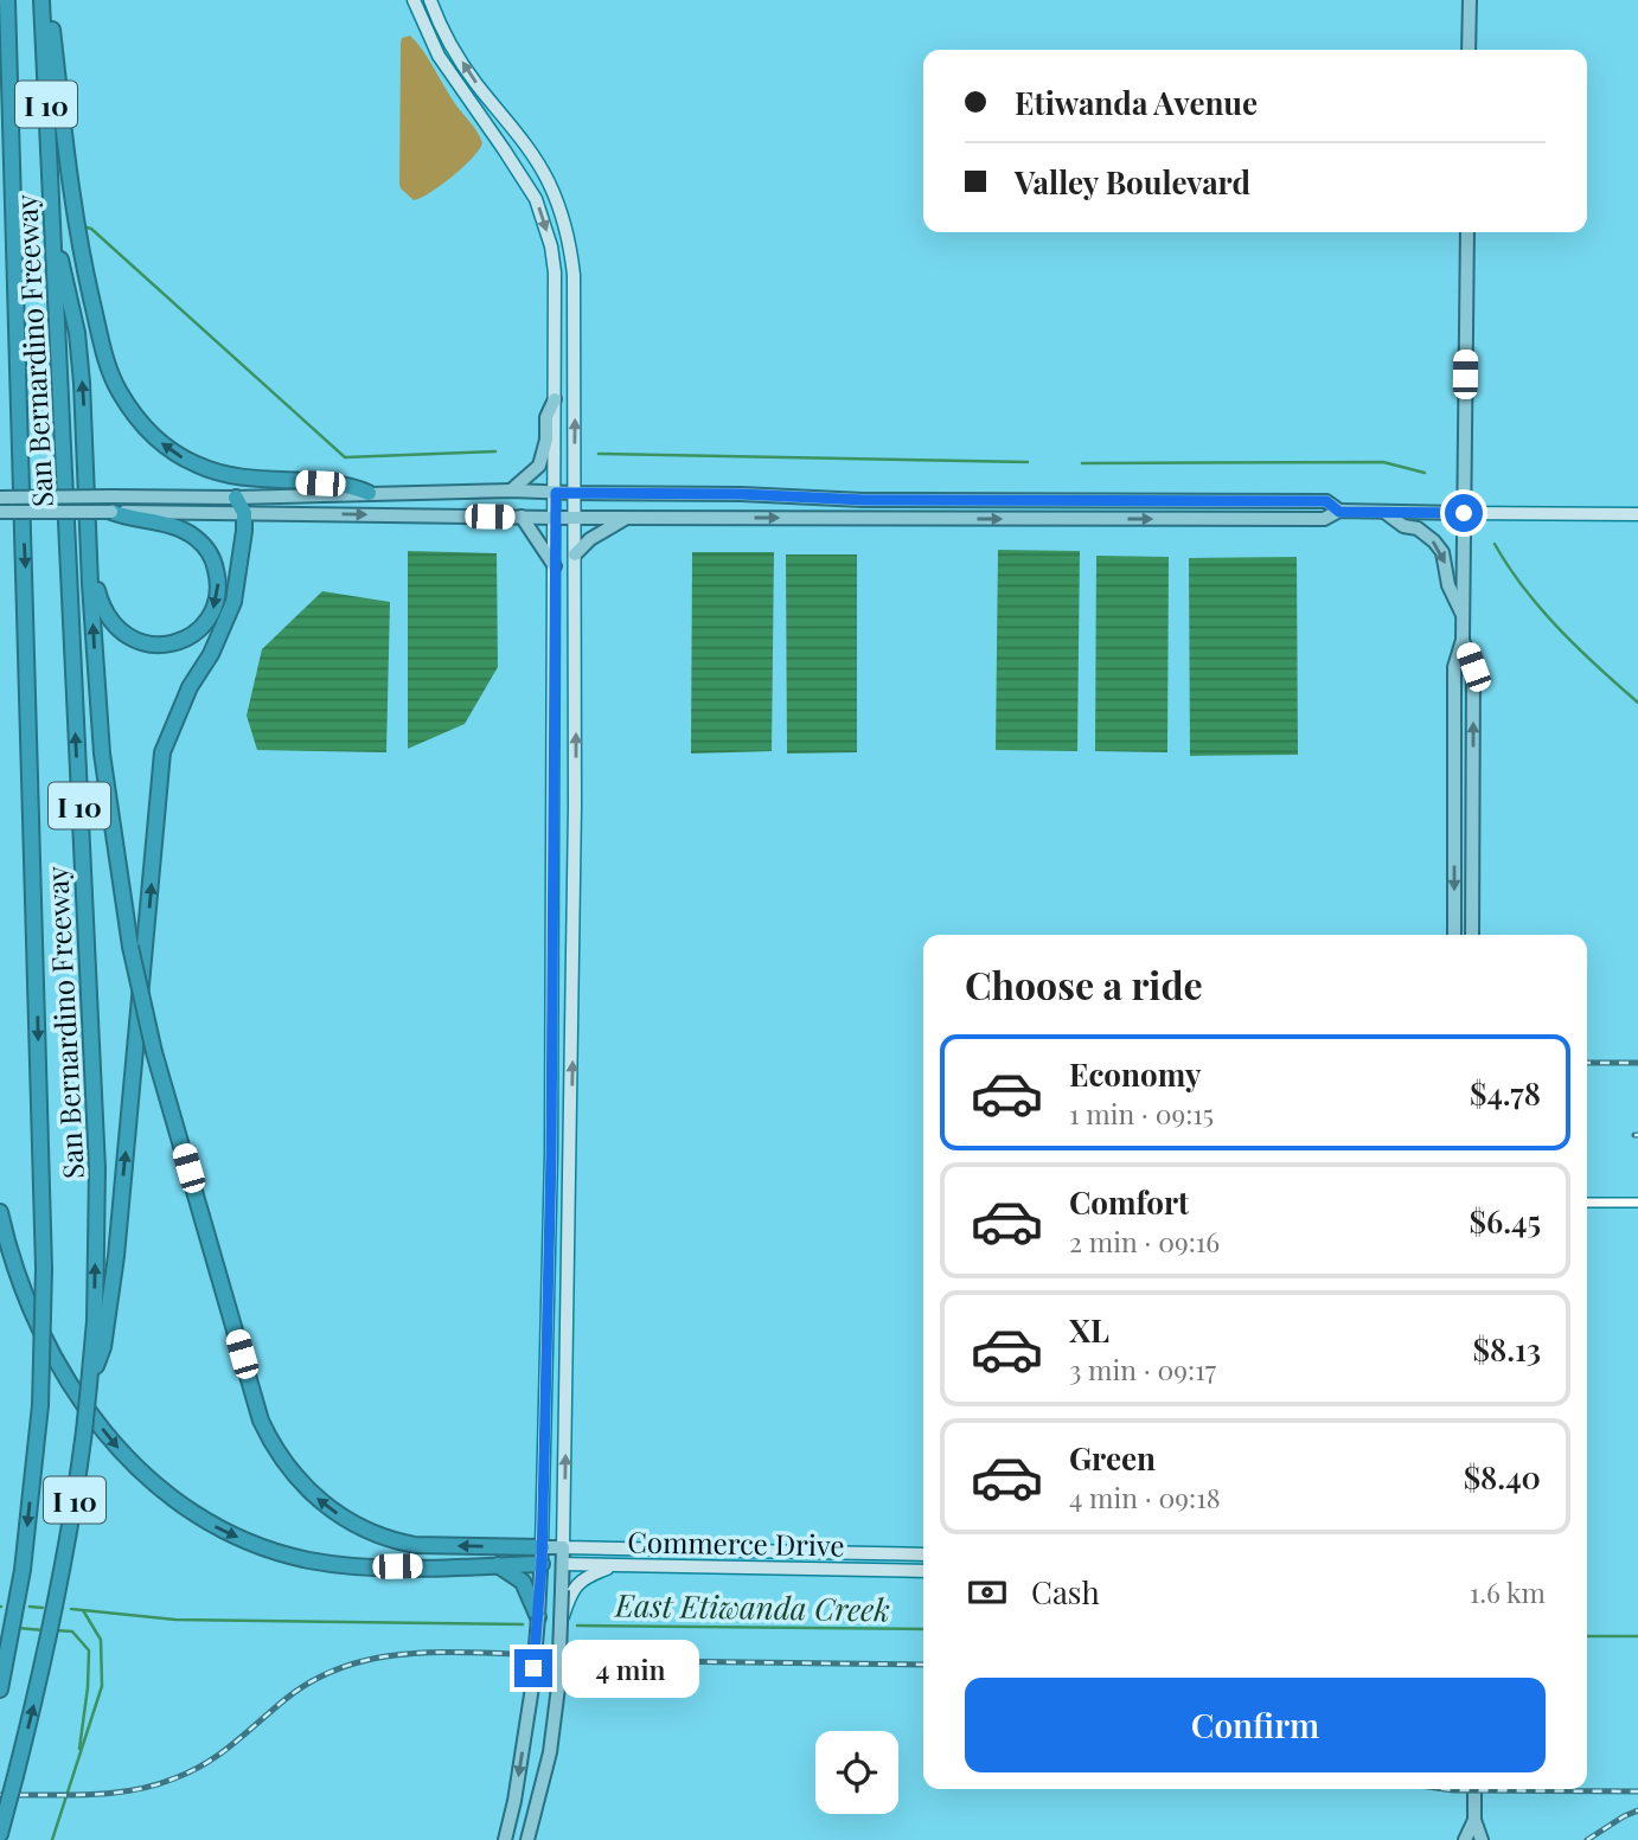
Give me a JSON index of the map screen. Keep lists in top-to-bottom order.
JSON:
{
  "streets": {
    "highway": ["I 10", "San Bernardino Freeway"],
    "main road": ["Commerce Drive"]
  },
  "water": ["East Etiwanda Creek"],
  "page": {
    "banner": ["Etiwanda Avenue", "Valley Boulevard"],
    "heading": "Choose a ride",
    "list": [
      {
        "name": "Economy",
        "note": "1 min · 09:15",
        "value": "$4.78"
      },
      {
        "name": "Comfort",
        "note": "2 min · 09:16",
        "value": "$6.45"
      },
      {
        "name": "XL",
        "note": "3 min · 09:17",
        "value": "$8.13"
      },
      {
        "name": "Green",
        "note": "4 min · 09:18",
        "value": "$8.40"
      }
    ],
    "pay": ["Cash", "1.6 km"],
    "bubble": "4 min",
    "buttons": "Confirm"
  }
}
